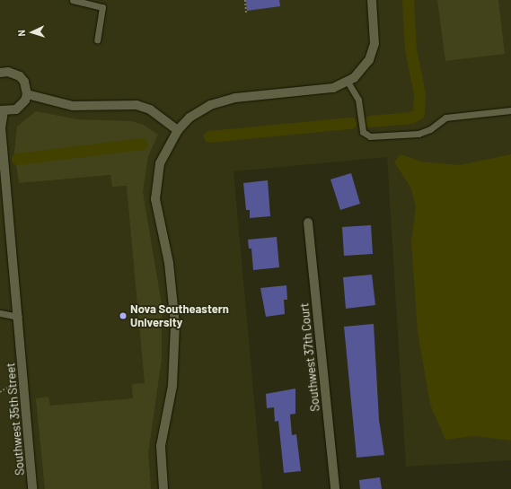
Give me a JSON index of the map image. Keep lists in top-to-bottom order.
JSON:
{
  "streets": {
    "street": ["Southwest 37th Court", "Southwest 35th Street"]
  },
  "places": ["Nova Southeastern University"],
  "north": "left"
}
